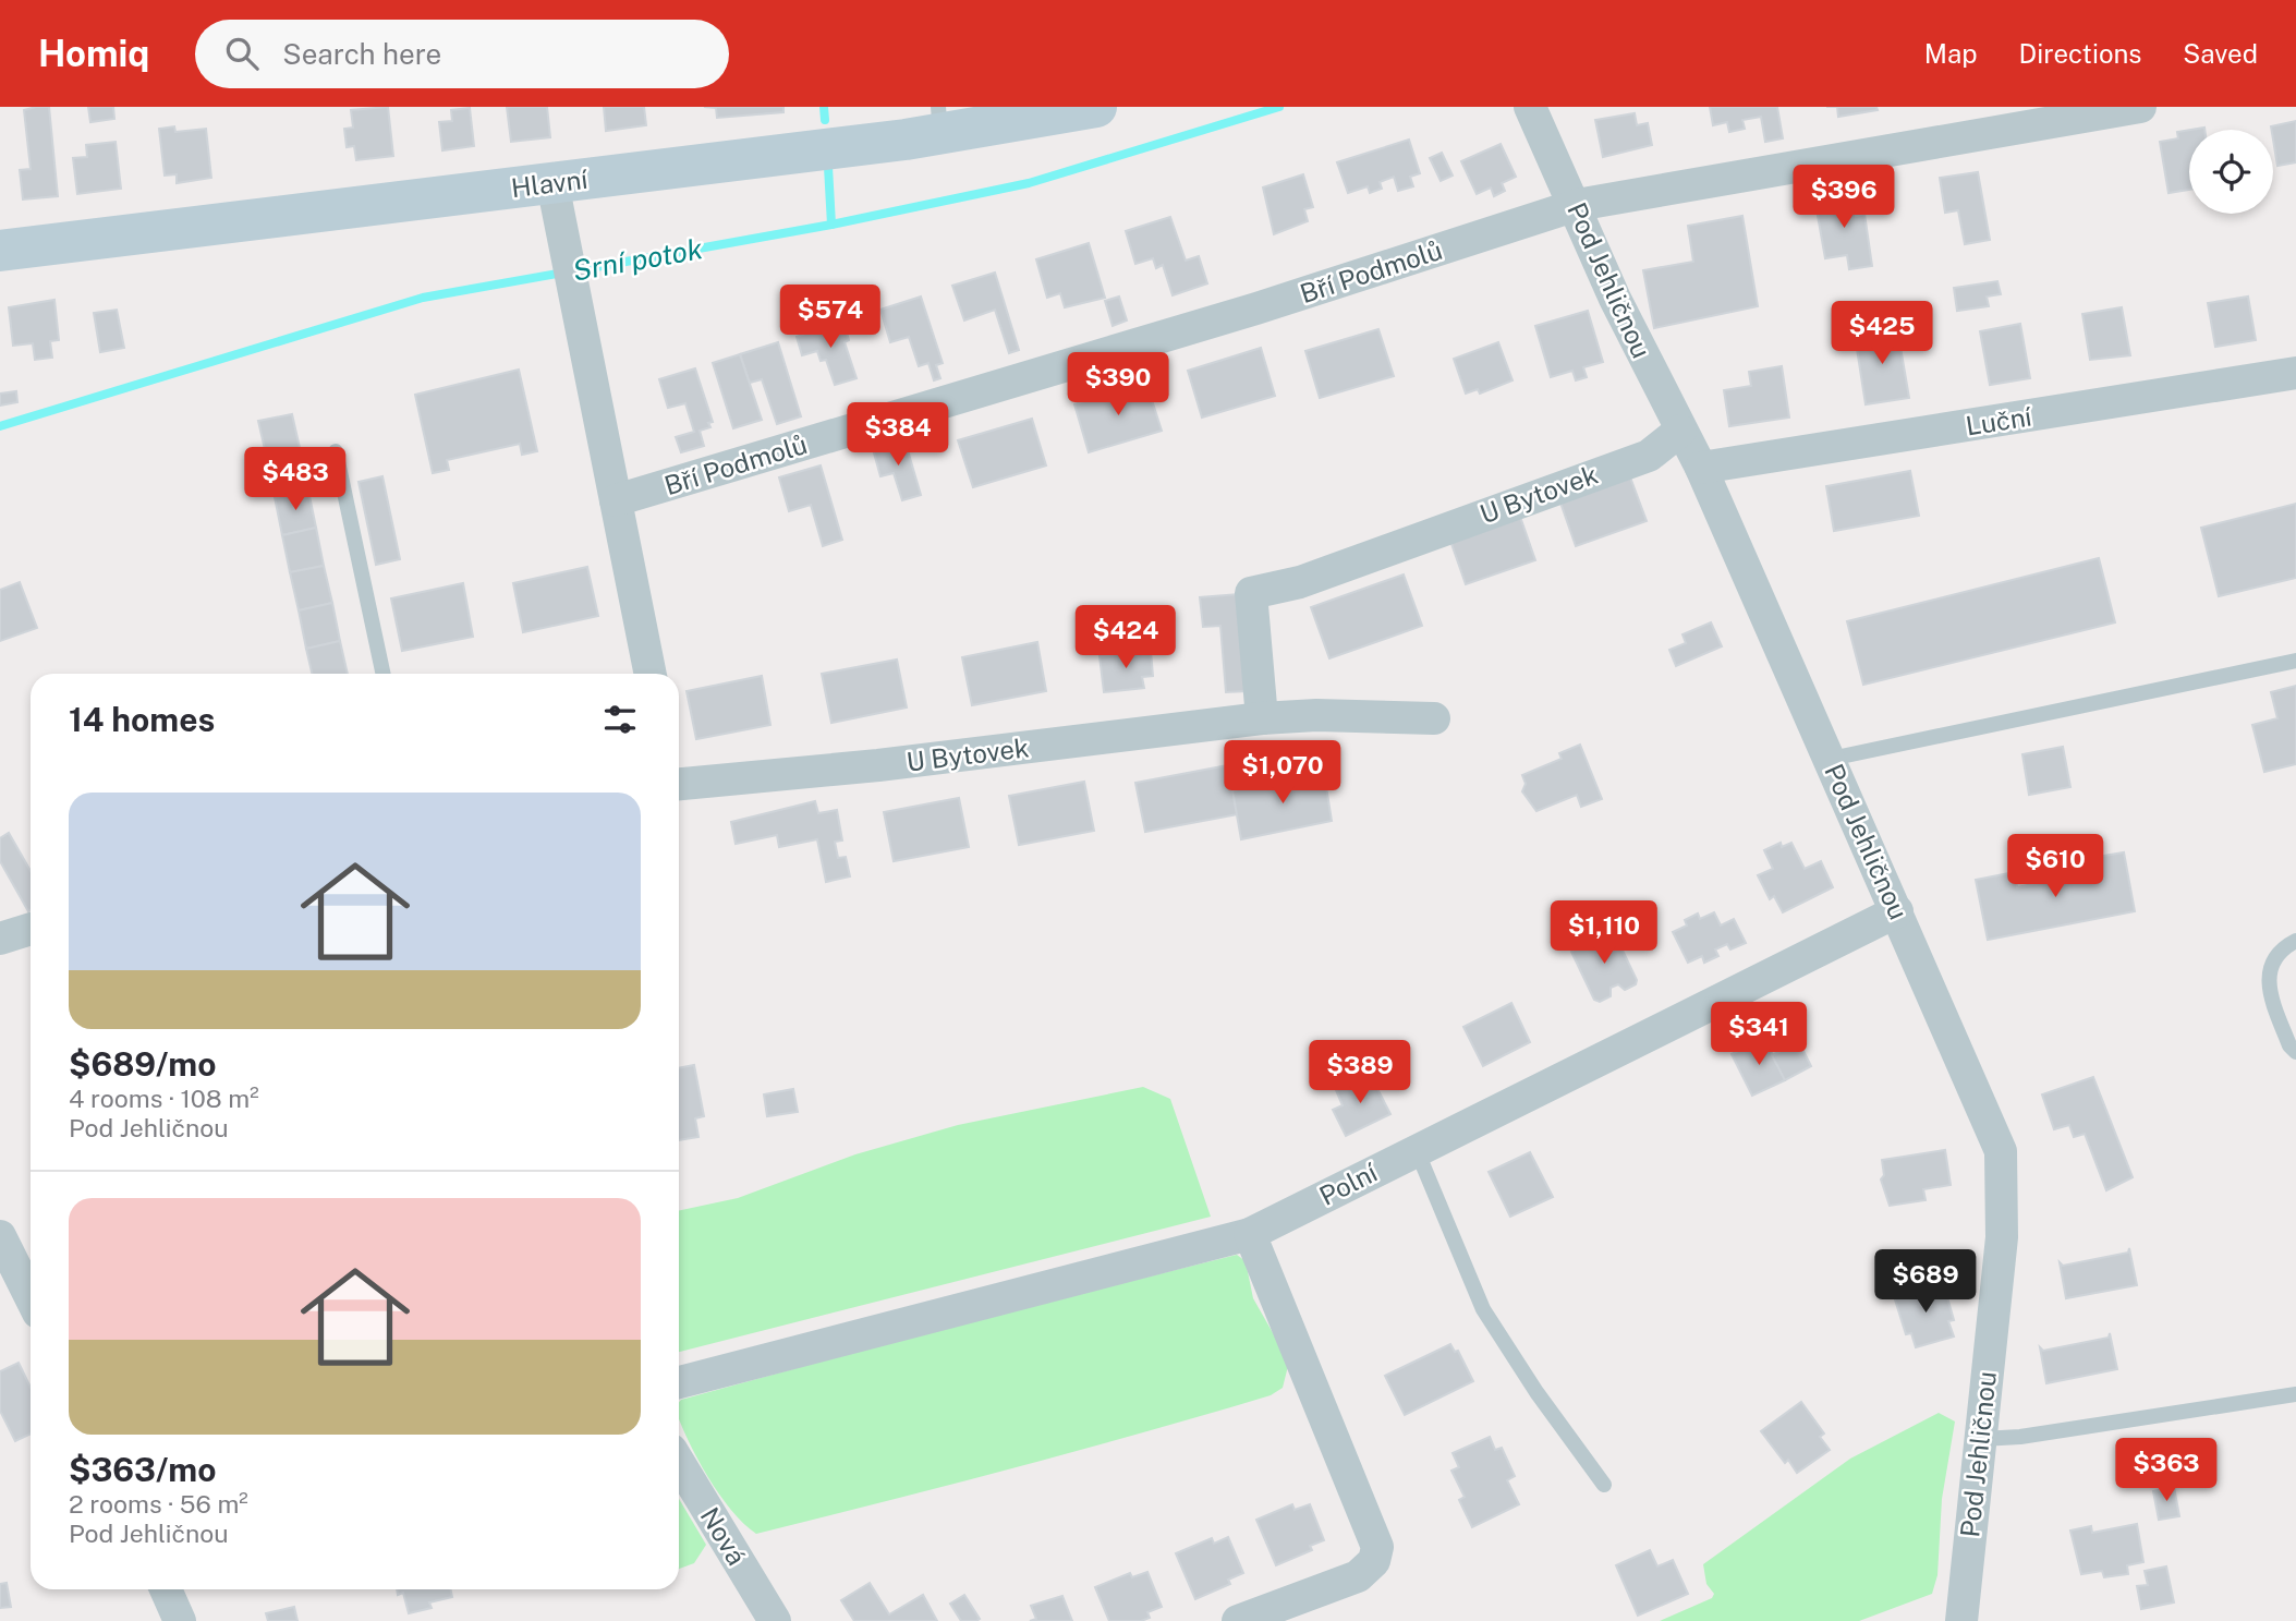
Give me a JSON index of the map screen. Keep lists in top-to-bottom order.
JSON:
{
  "streets": {
    "street": [
      "Hlavní",
      "Bří Podmolů",
      "Pod Jehličnou",
      "Luční",
      "U Bytovek",
      "Polní",
      "Nová"
    ]
  },
  "crossings": [
    ["Bří Podmolů", "Pod Jehličnou"],
    ["Pod Jehličnou", "Luční"],
    ["Pod Jehličnou", "U Bytovek"],
    ["Pod Jehličnou", "Polní"]
  ],
  "water": ["Srní potok"],
  "page": {
    "header": "Homiq",
    "search": "Search here",
    "nav": ["Map", "Directions", "Saved"],
    "price": [
      "$396",
      "$574",
      "$425",
      "$390",
      "$384",
      "$483",
      "$424",
      "$1,070",
      "$610",
      "$1,110",
      "$341",
      "$389",
      "$689",
      "$363"
    ],
    "heading": "14 homes",
    "list": [
      {
        "name": "$689/mo",
        "note": "4 rooms · 108 m² · Pod Jehličnou"
      },
      {
        "name": "$363/mo",
        "note": "2 rooms · 56 m² · Pod Jehličnou"
      }
    ]
  }
}
